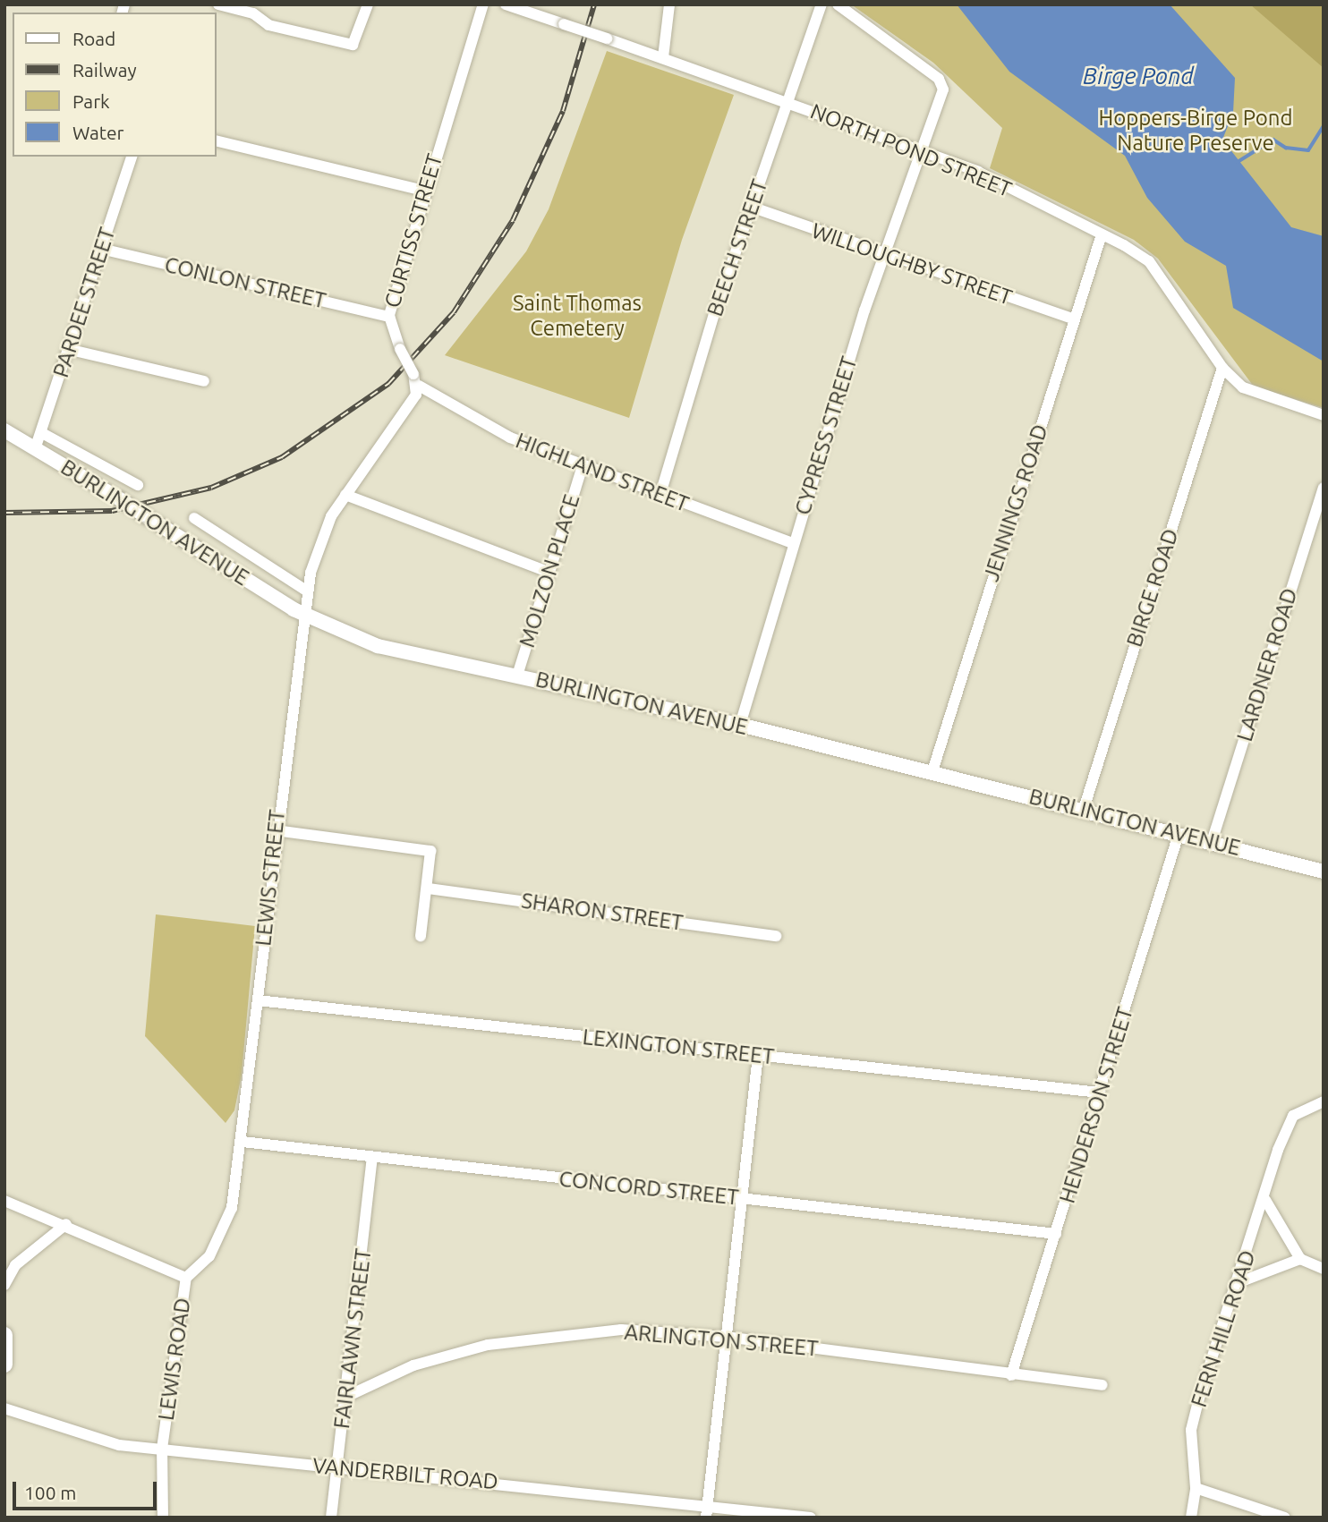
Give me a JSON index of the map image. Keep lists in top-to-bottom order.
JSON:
{
  "streets": {
    "main road": ["BURLINGTON AVENUE"],
    "street": [
      "NORTH POND STREET",
      "CURTISS STREET",
      "BEECH STREET",
      "WILLOUGHBY STREET",
      "CONLON STREET",
      "PARDEE STREET",
      "CYPRESS STREET",
      "HIGHLAND STREET",
      "JENNINGS ROAD",
      "MOLZON PLACE",
      "BIRGE ROAD",
      "LARDNER ROAD",
      "LEWIS STREET",
      "SHARON STREET",
      "LEXINGTON STREET",
      "HENDERSON STREET",
      "CONCORD STREET",
      "FERN HILL ROAD",
      "FAIRLAWN STREET",
      "ARLINGTON STREET",
      "LEWIS ROAD",
      "VANDERBILT ROAD"
    ]
  },
  "crossings": [
    ["NORTH POND STREET", "BEECH STREET"],
    ["NORTH POND STREET", "CYPRESS STREET"],
    ["NORTH POND STREET", "JENNINGS ROAD"],
    ["NORTH POND STREET", "BIRGE ROAD"],
    ["CURTISS STREET", "CONLON STREET"],
    ["CURTISS STREET", "HIGHLAND STREET"],
    ["BEECH STREET", "WILLOUGHBY STREET"],
    ["BEECH STREET", "HIGHLAND STREET"],
    ["WILLOUGHBY STREET", "CYPRESS STREET"],
    ["WILLOUGHBY STREET", "JENNINGS ROAD"],
    ["CONLON STREET", "PARDEE STREET"],
    ["PARDEE STREET", "BURLINGTON AVENUE"],
    ["CYPRESS STREET", "HIGHLAND STREET"],
    ["CYPRESS STREET", "BURLINGTON AVENUE"],
    ["HIGHLAND STREET", "MOLZON PLACE"],
    ["JENNINGS ROAD", "BURLINGTON AVENUE"],
    ["BURLINGTON AVENUE", "MOLZON PLACE"],
    ["BURLINGTON AVENUE", "BIRGE ROAD"],
    ["BURLINGTON AVENUE", "LARDNER ROAD"],
    ["BURLINGTON AVENUE", "LEWIS STREET"],
    ["BURLINGTON AVENUE", "HENDERSON STREET"],
    ["LEWIS STREET", "LEXINGTON STREET"],
    ["LEWIS STREET", "CONCORD STREET"],
    ["LEWIS STREET", "LEWIS ROAD"],
    ["LEXINGTON STREET", "HENDERSON STREET"],
    ["HENDERSON STREET", "CONCORD STREET"],
    ["HENDERSON STREET", "ARLINGTON STREET"],
    ["CONCORD STREET", "FAIRLAWN STREET"],
    ["CONCORD STREET", "LEWIS ROAD"],
    ["FAIRLAWN STREET", "ARLINGTON STREET"],
    ["FAIRLAWN STREET", "VANDERBILT ROAD"],
    ["LEWIS ROAD", "VANDERBILT ROAD"]
  ],
  "water": ["Birge Pond"],
  "parks": ["Hoppers-Birge Pond Nature Preserve", "Saint Thomas Cemetery"],
  "legend": [
    "Road",
    "Railway",
    "Park",
    "Water"
  ],
  "scale_bar": "100 m"
}
